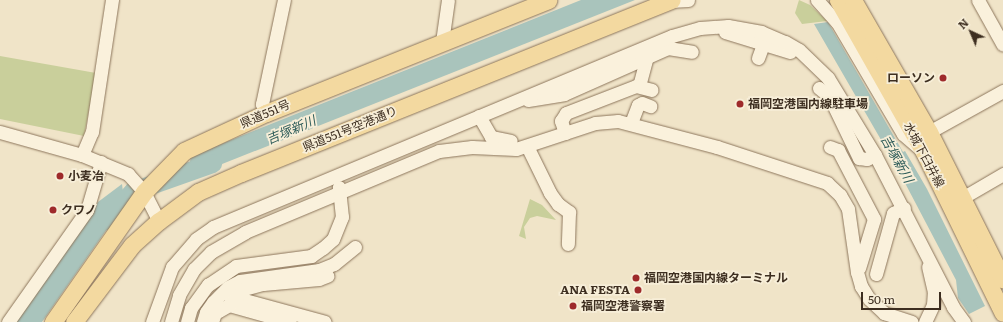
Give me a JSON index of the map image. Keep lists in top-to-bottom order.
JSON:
{
  "streets": {
    "main road": ["県道551号", "県道551号空港通り", "水城下臼井線"]
  },
  "water": ["吉塚新川"],
  "places": [
    "ローソン",
    "福岡空港国内線駐車場",
    "小麦冶",
    "クワノ",
    "福岡空港国内線ターミナル",
    "ANA FESTA",
    "福岡空港警察署"
  ],
  "scale_bar": "50 m",
  "north": "top left"
}
